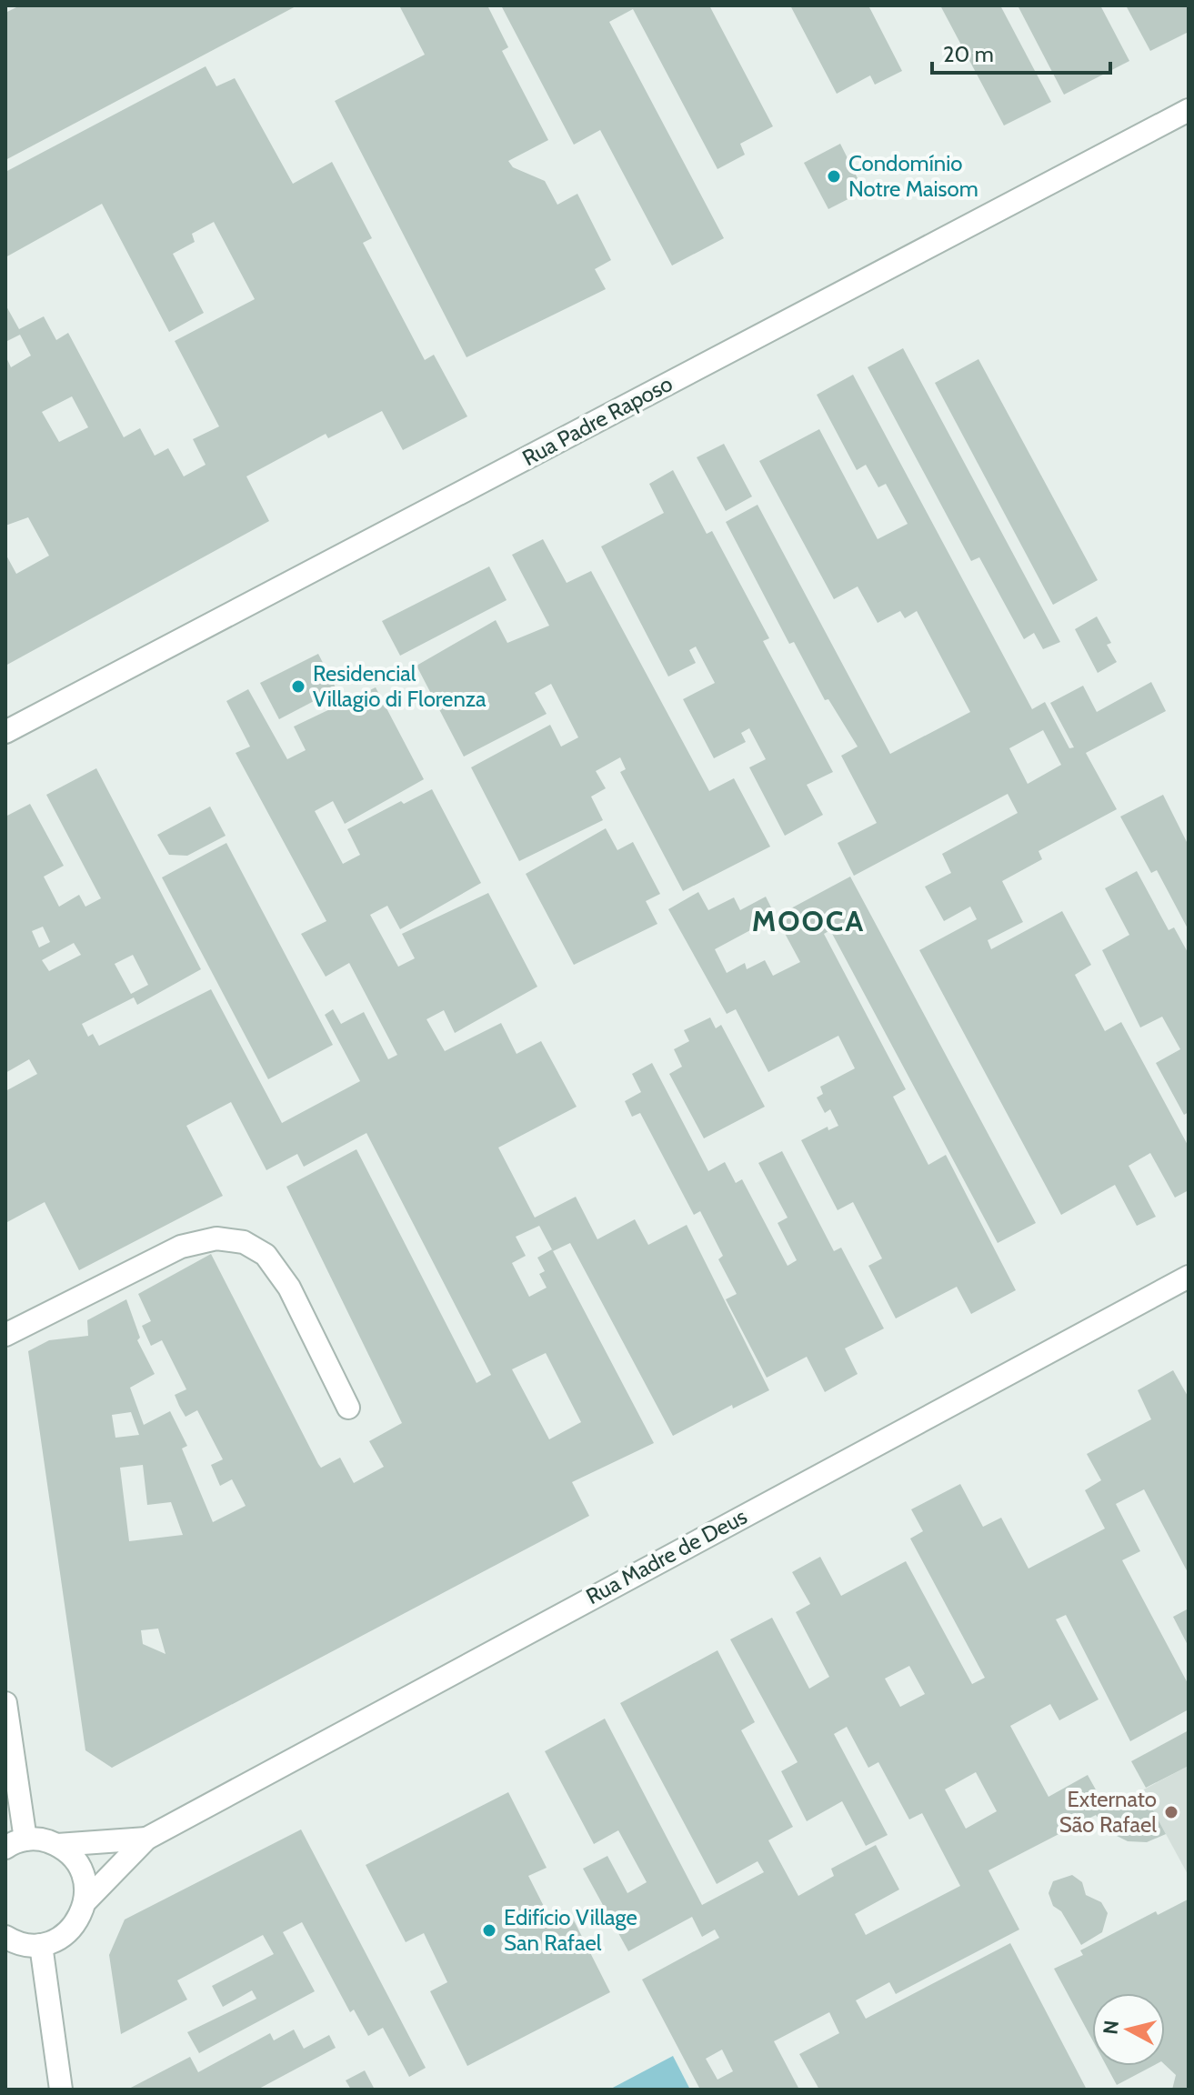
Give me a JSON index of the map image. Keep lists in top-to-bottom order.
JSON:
{
  "streets": {
    "street": ["Rua Padre Raposo", "Rua Madre de Deus"]
  },
  "districts": ["MOOCA"],
  "places": [
    "Condomínio Notre Maisom",
    "Residencial Villagio di Florenza",
    "Externato São Rafael",
    "Edifício Village San Rafael"
  ],
  "scale_bar": "20 m",
  "north": "left"
}
